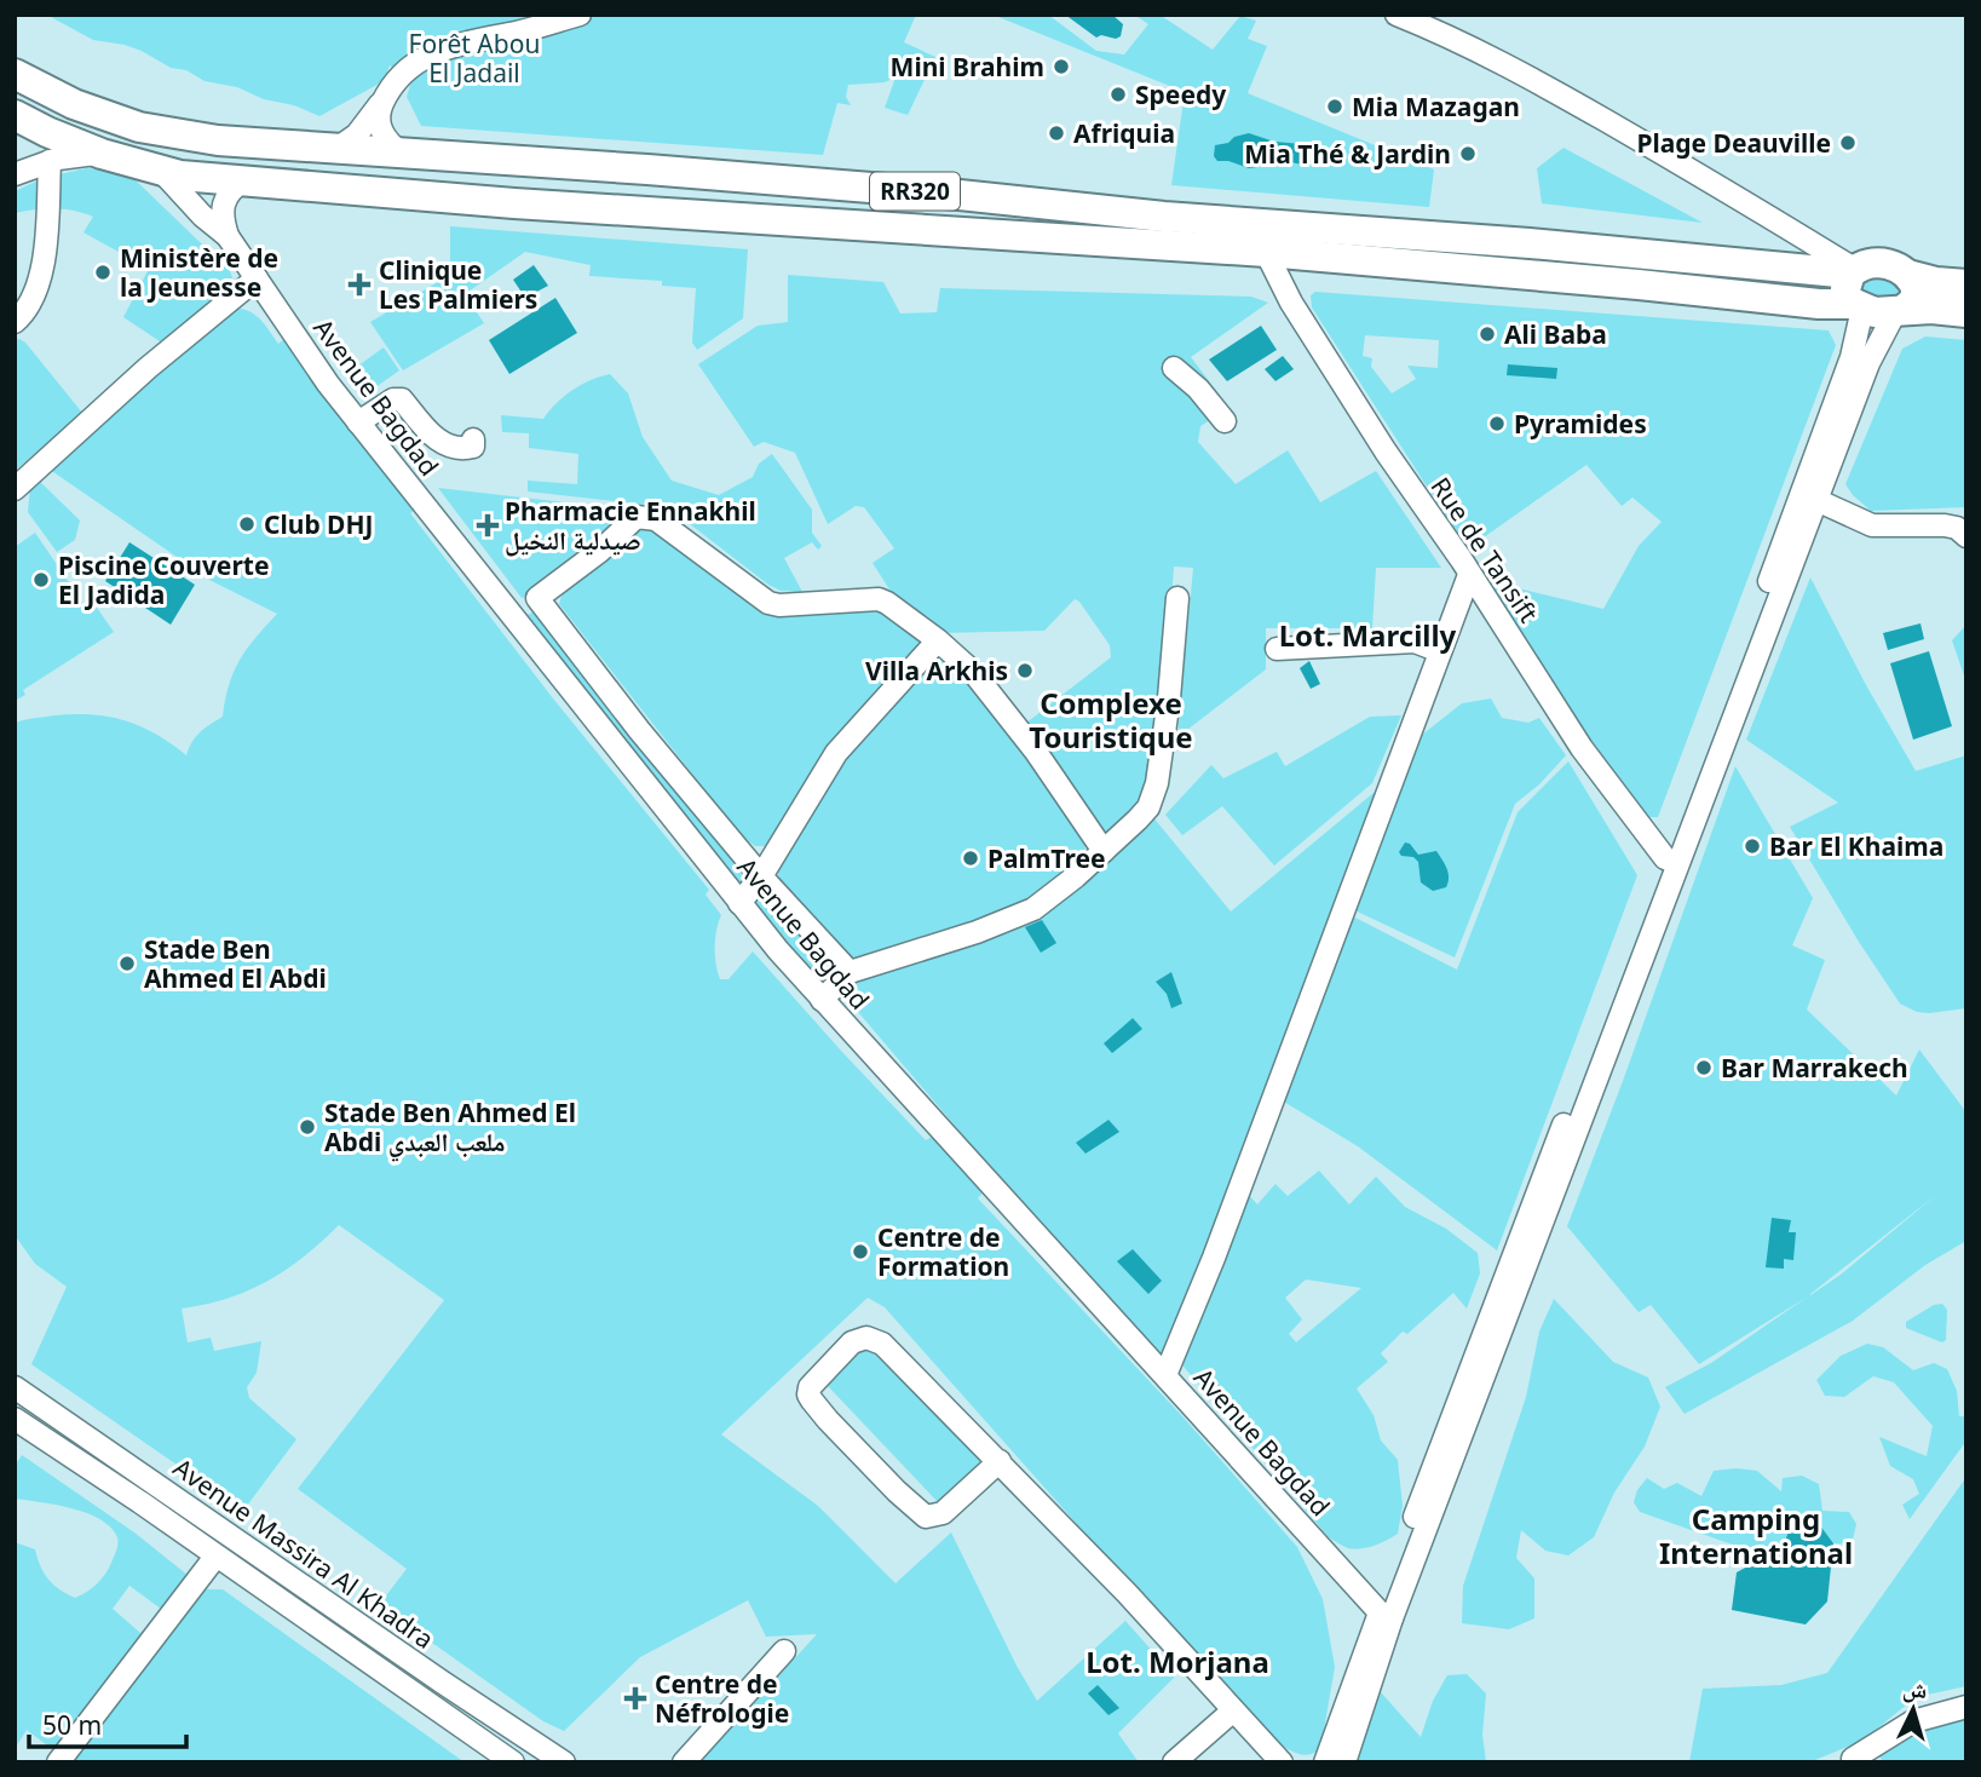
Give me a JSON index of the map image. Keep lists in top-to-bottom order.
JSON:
{
  "streets": {
    "highway": ["RR320"],
    "street": ["Avenue Bagdad", "Rue de Tansift", "Avenue Massira Al Khadra"]
  },
  "crossings": [
    ["RR320", "Avenue Bagdad"],
    ["RR320", "Rue de Tansift"]
  ],
  "districts": [
    "Lot. Marcilly",
    "Complexe Touristique",
    "Camping International",
    "Lot. Morjana"
  ],
  "parks": ["Forêt Abou El Jadail"],
  "places": {
    "other": [
      "Mini Brahim",
      "Speedy",
      "Mia Mazagan",
      "Afriquia",
      "Plage Deauville",
      "Mia Thé & Jardin",
      "Ministère de la Jeunesse",
      "Ali Baba",
      "Pyramides",
      "Club DHJ",
      "Piscine Couverte El Jadida",
      "Villa Arkhis",
      "Bar El Khaima",
      "PalmTree",
      "Stade Ben Ahmed El Abdi",
      "Bar Marrakech",
      "Stade Ben Ahmed El Abdi ملعب العبدي",
      "Centre de Formation"
    ],
    "health": ["Clinique Les Palmiers", "Pharmacie Ennakhil صيدلية النخيل", "Centre de Néfrologie"]
  },
  "scale_bar": "50 m",
  "north": "top"
}
